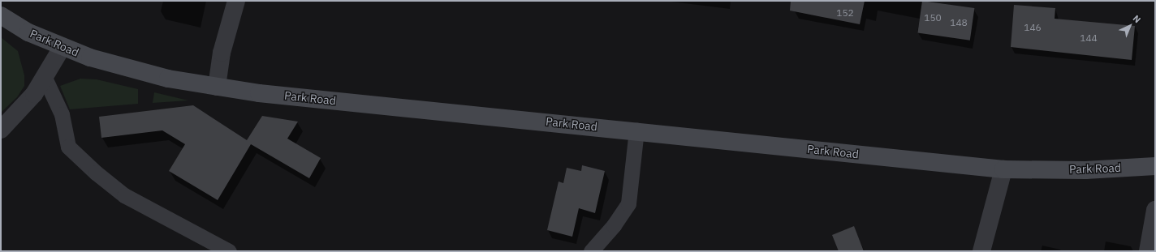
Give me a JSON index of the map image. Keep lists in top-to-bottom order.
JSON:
{
  "streets": {
    "main road": ["Park Road"]
  },
  "house_numbers": [
    "152",
    "150",
    "148",
    "146",
    "144"
  ],
  "north": "top right"
}
